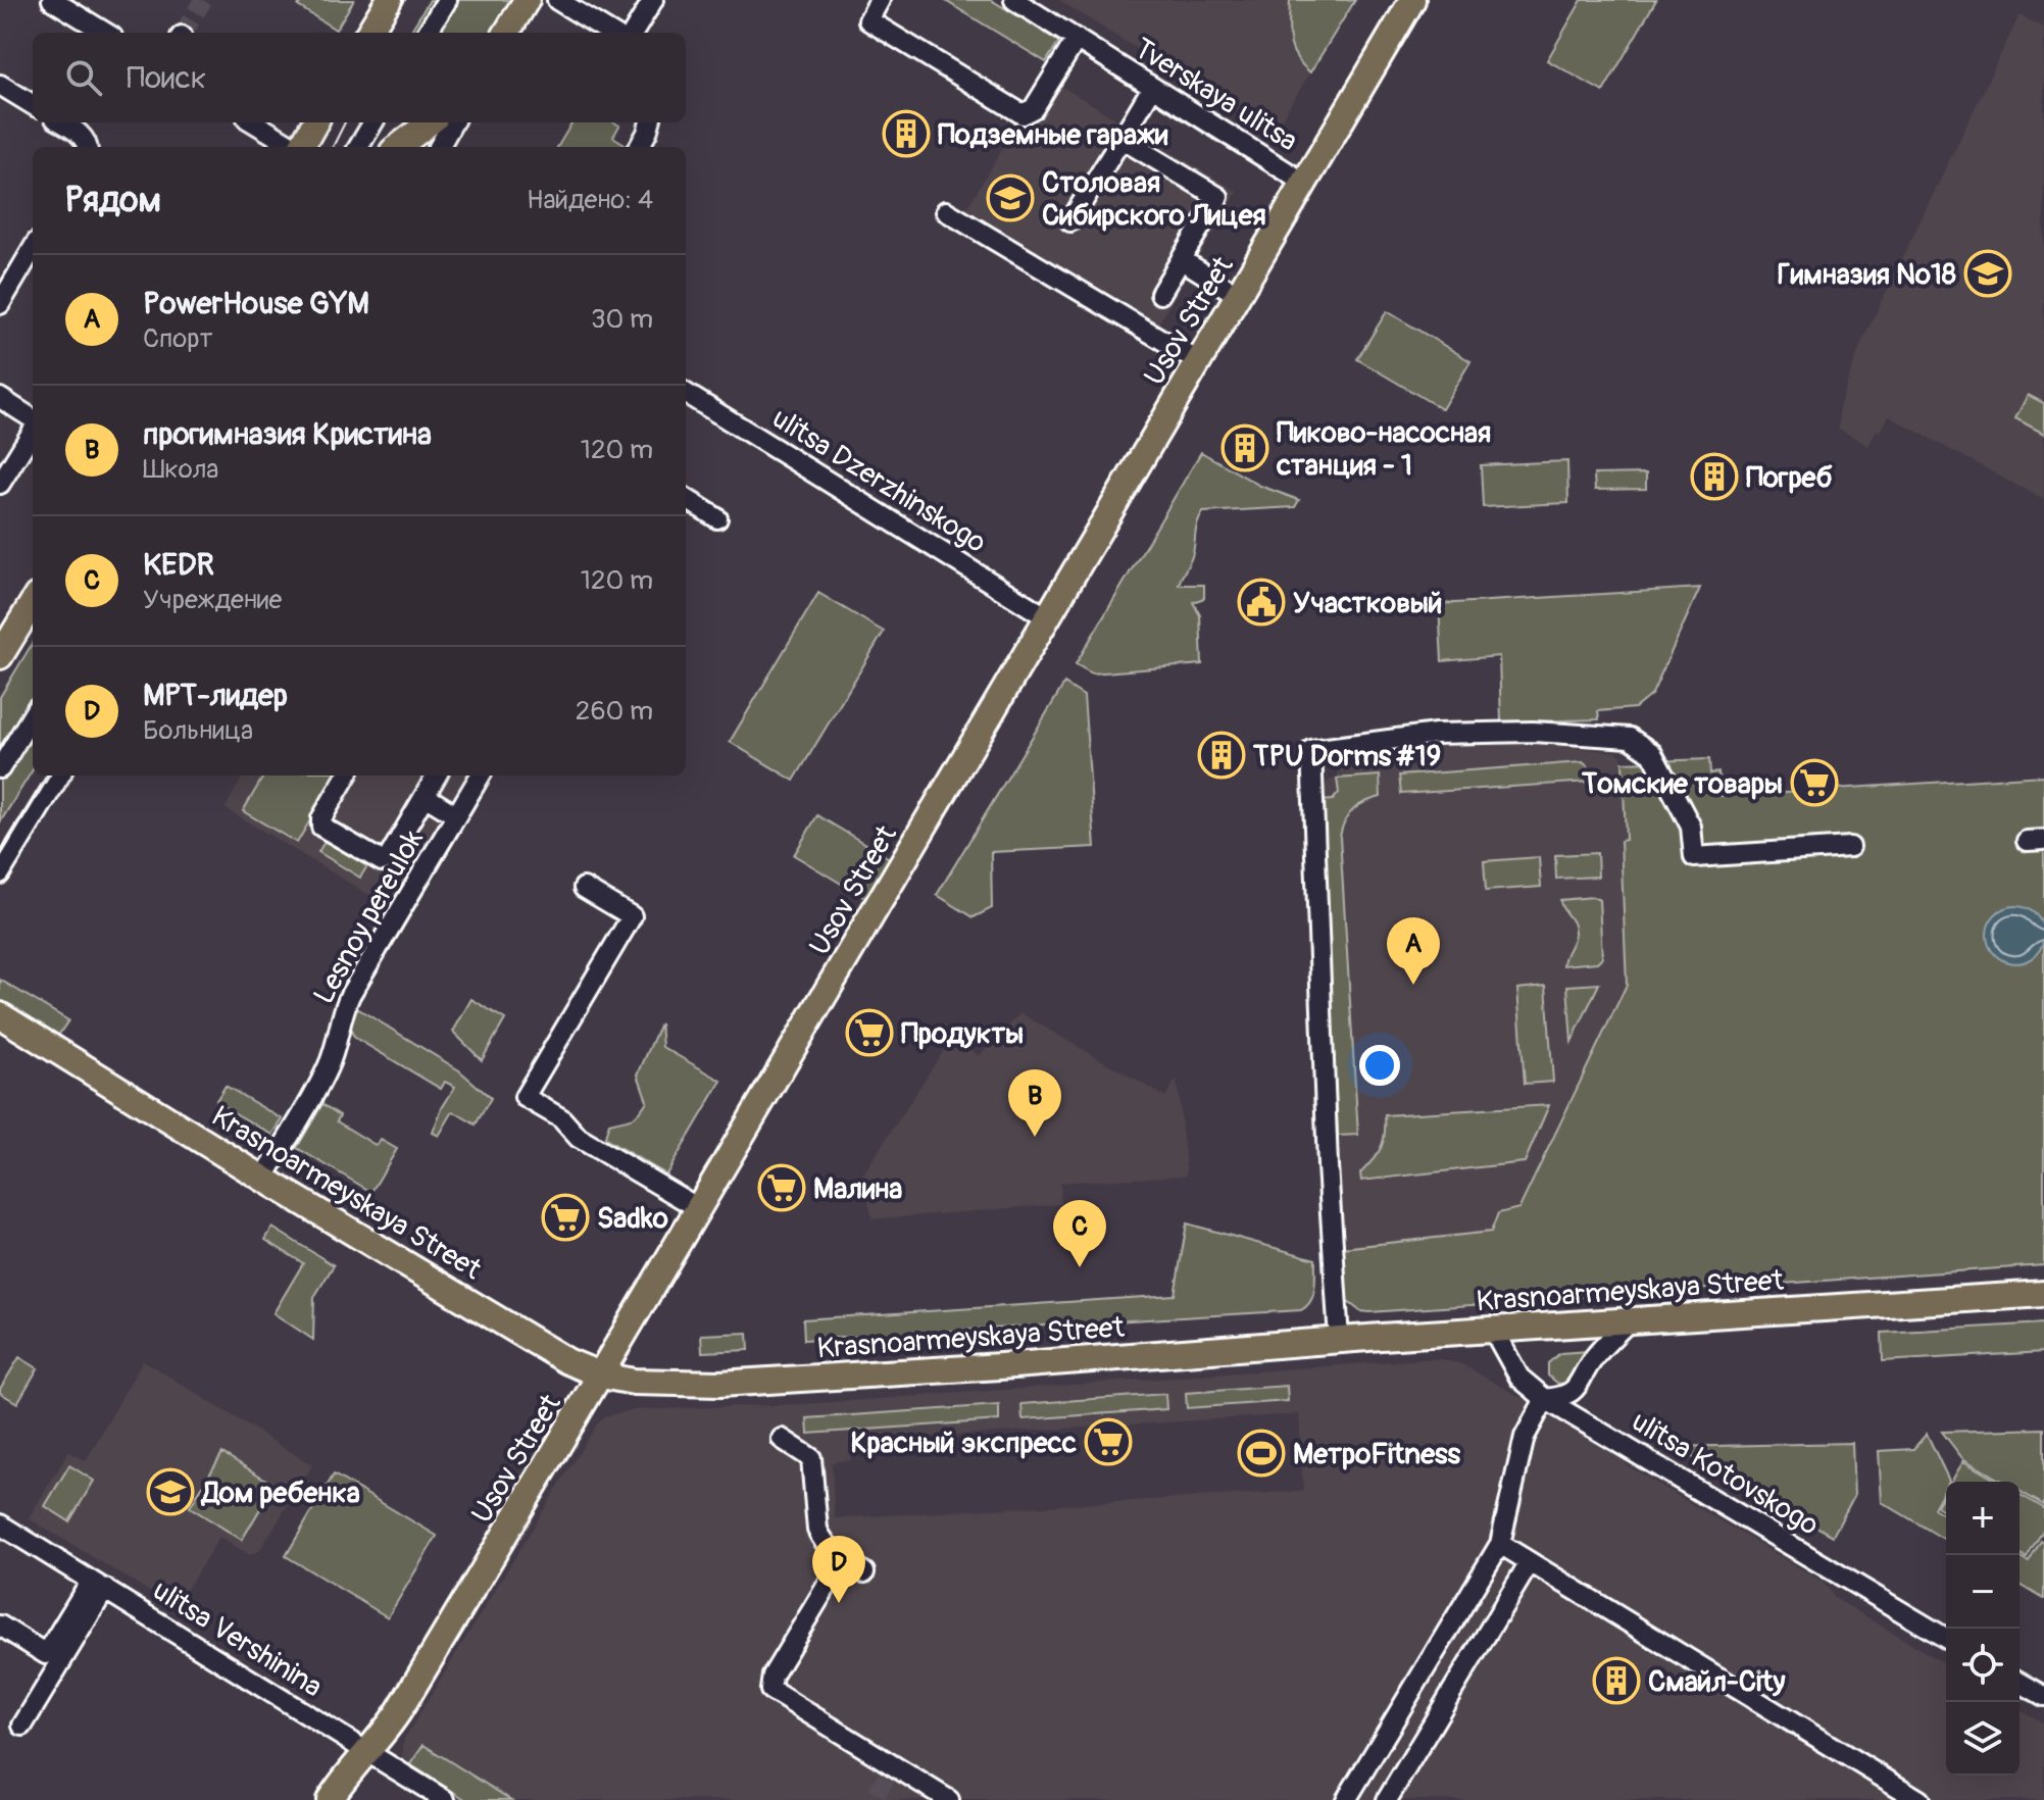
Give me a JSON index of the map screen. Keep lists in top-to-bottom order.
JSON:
{
  "streets": {
    "main road": ["Usov Street", "Krasnoarmeyskaya Street"],
    "street": [
      "Tverskaya ulitsa",
      "ulitsa Dzerzhinskogo",
      "Lesnoy pereulok",
      "ulitsa Kotovskogo",
      "ulitsa Vershinina"
    ]
  },
  "crossings": [
    ["Tverskaya ulitsa", "Usov Street"],
    ["Usov Street", "ulitsa Dzerzhinskogo"],
    ["Usov Street", "Krasnoarmeyskaya Street"],
    ["Usov Street", "ulitsa Vershinina"],
    ["Lesnoy pereulok", "Krasnoarmeyskaya Street"],
    ["Krasnoarmeyskaya Street", "ulitsa Kotovskogo"]
  ],
  "places": {
    "building": [
      "Подземные гаражи",
      "Пиково-насосная станция - 1",
      "Погреб",
      "TPU Dorms #19",
      "Смайл-City"
    ],
    "school or university": ["Столовая Сибирского Лицея", "Гимназия №18", "Дом ребенка"],
    "public building": ["Участковый"],
    "supermarket": [
      "Томские товары",
      "Продукты",
      "Малина",
      "Sadko",
      "Красный экспресс"
    ],
    "sports": ["МетроFitness"]
  },
  "page": {
    "search": "Поиск",
    "heading": ["Рядом", "Найдено: 4"],
    "list": [
      {
        "mark": "A",
        "name": "PowerHouse GYM",
        "note": "Спорт",
        "value": "30 m"
      },
      {
        "mark": "B",
        "name": "прогимназия Кристина",
        "note": "Школа",
        "value": "120 m"
      },
      {
        "mark": "C",
        "name": "KEDR",
        "note": "Учреждение",
        "value": "120 m"
      },
      {
        "mark": "D",
        "name": "МРТ-лидер",
        "note": "Больница",
        "value": "260 m"
      }
    ],
    "pins": [
      "A",
      "B",
      "C",
      "D"
    ],
    "map_buttons": ["+", "−"]
  }
}
